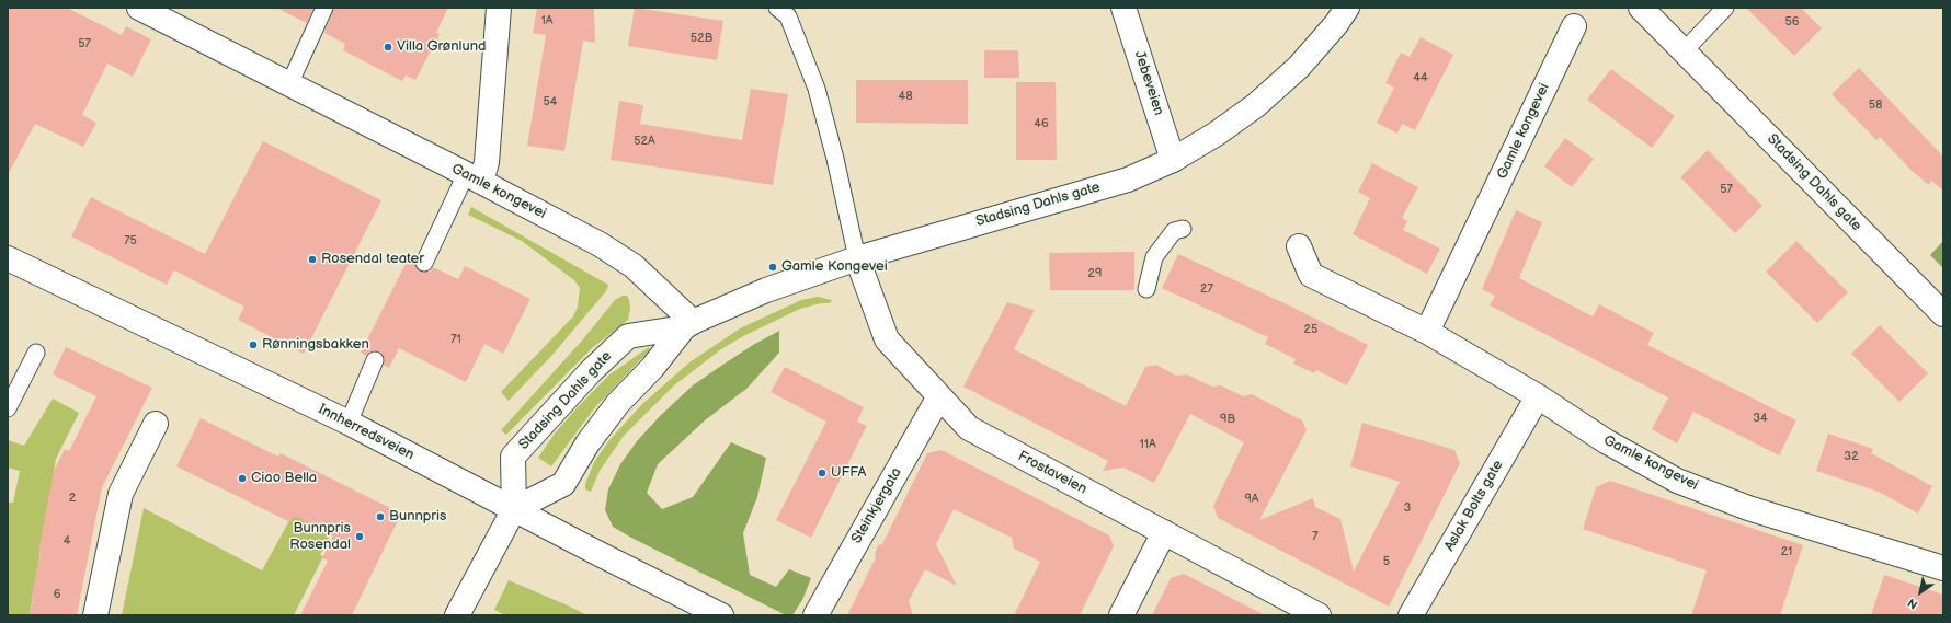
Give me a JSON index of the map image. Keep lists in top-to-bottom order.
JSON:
{
  "streets": {
    "street": [
      "Jebeveien",
      "Gamle kongevei",
      "Stadsing Dahls gate",
      "Innherredsveien",
      "Frostaveien",
      "Steinkjergata",
      "Aslak Bolts gate"
    ]
  },
  "crossings": [
    ["Jebeveien", "Stadsing Dahls gate"],
    ["Gamle kongevei", "Stadsing Dahls gate"],
    ["Gamle kongevei", "Aslak Bolts gate"],
    ["Stadsing Dahls gate", "Innherredsveien"],
    ["Stadsing Dahls gate", "Frostaveien"],
    ["Frostaveien", "Steinkjergata"]
  ],
  "places": [
    "Villa Grønlund",
    "Rosendal teater",
    "Gamle Kongevei",
    "Rønningsbakken",
    "UFFA",
    "Ciao Bella",
    "Bunnpris",
    "Bunnpris Rosendal"
  ],
  "house_numbers": [
    "1A",
    "56",
    "52B",
    "57",
    "44",
    "48",
    "54",
    "58",
    "46",
    "52A",
    "57",
    "75",
    "29",
    "27",
    "25",
    "71",
    "34",
    "9B",
    "11A",
    "32",
    "2",
    "9A",
    "3",
    "7",
    "4",
    "21",
    "5",
    "6"
  ],
  "north": "bottom left"
}
